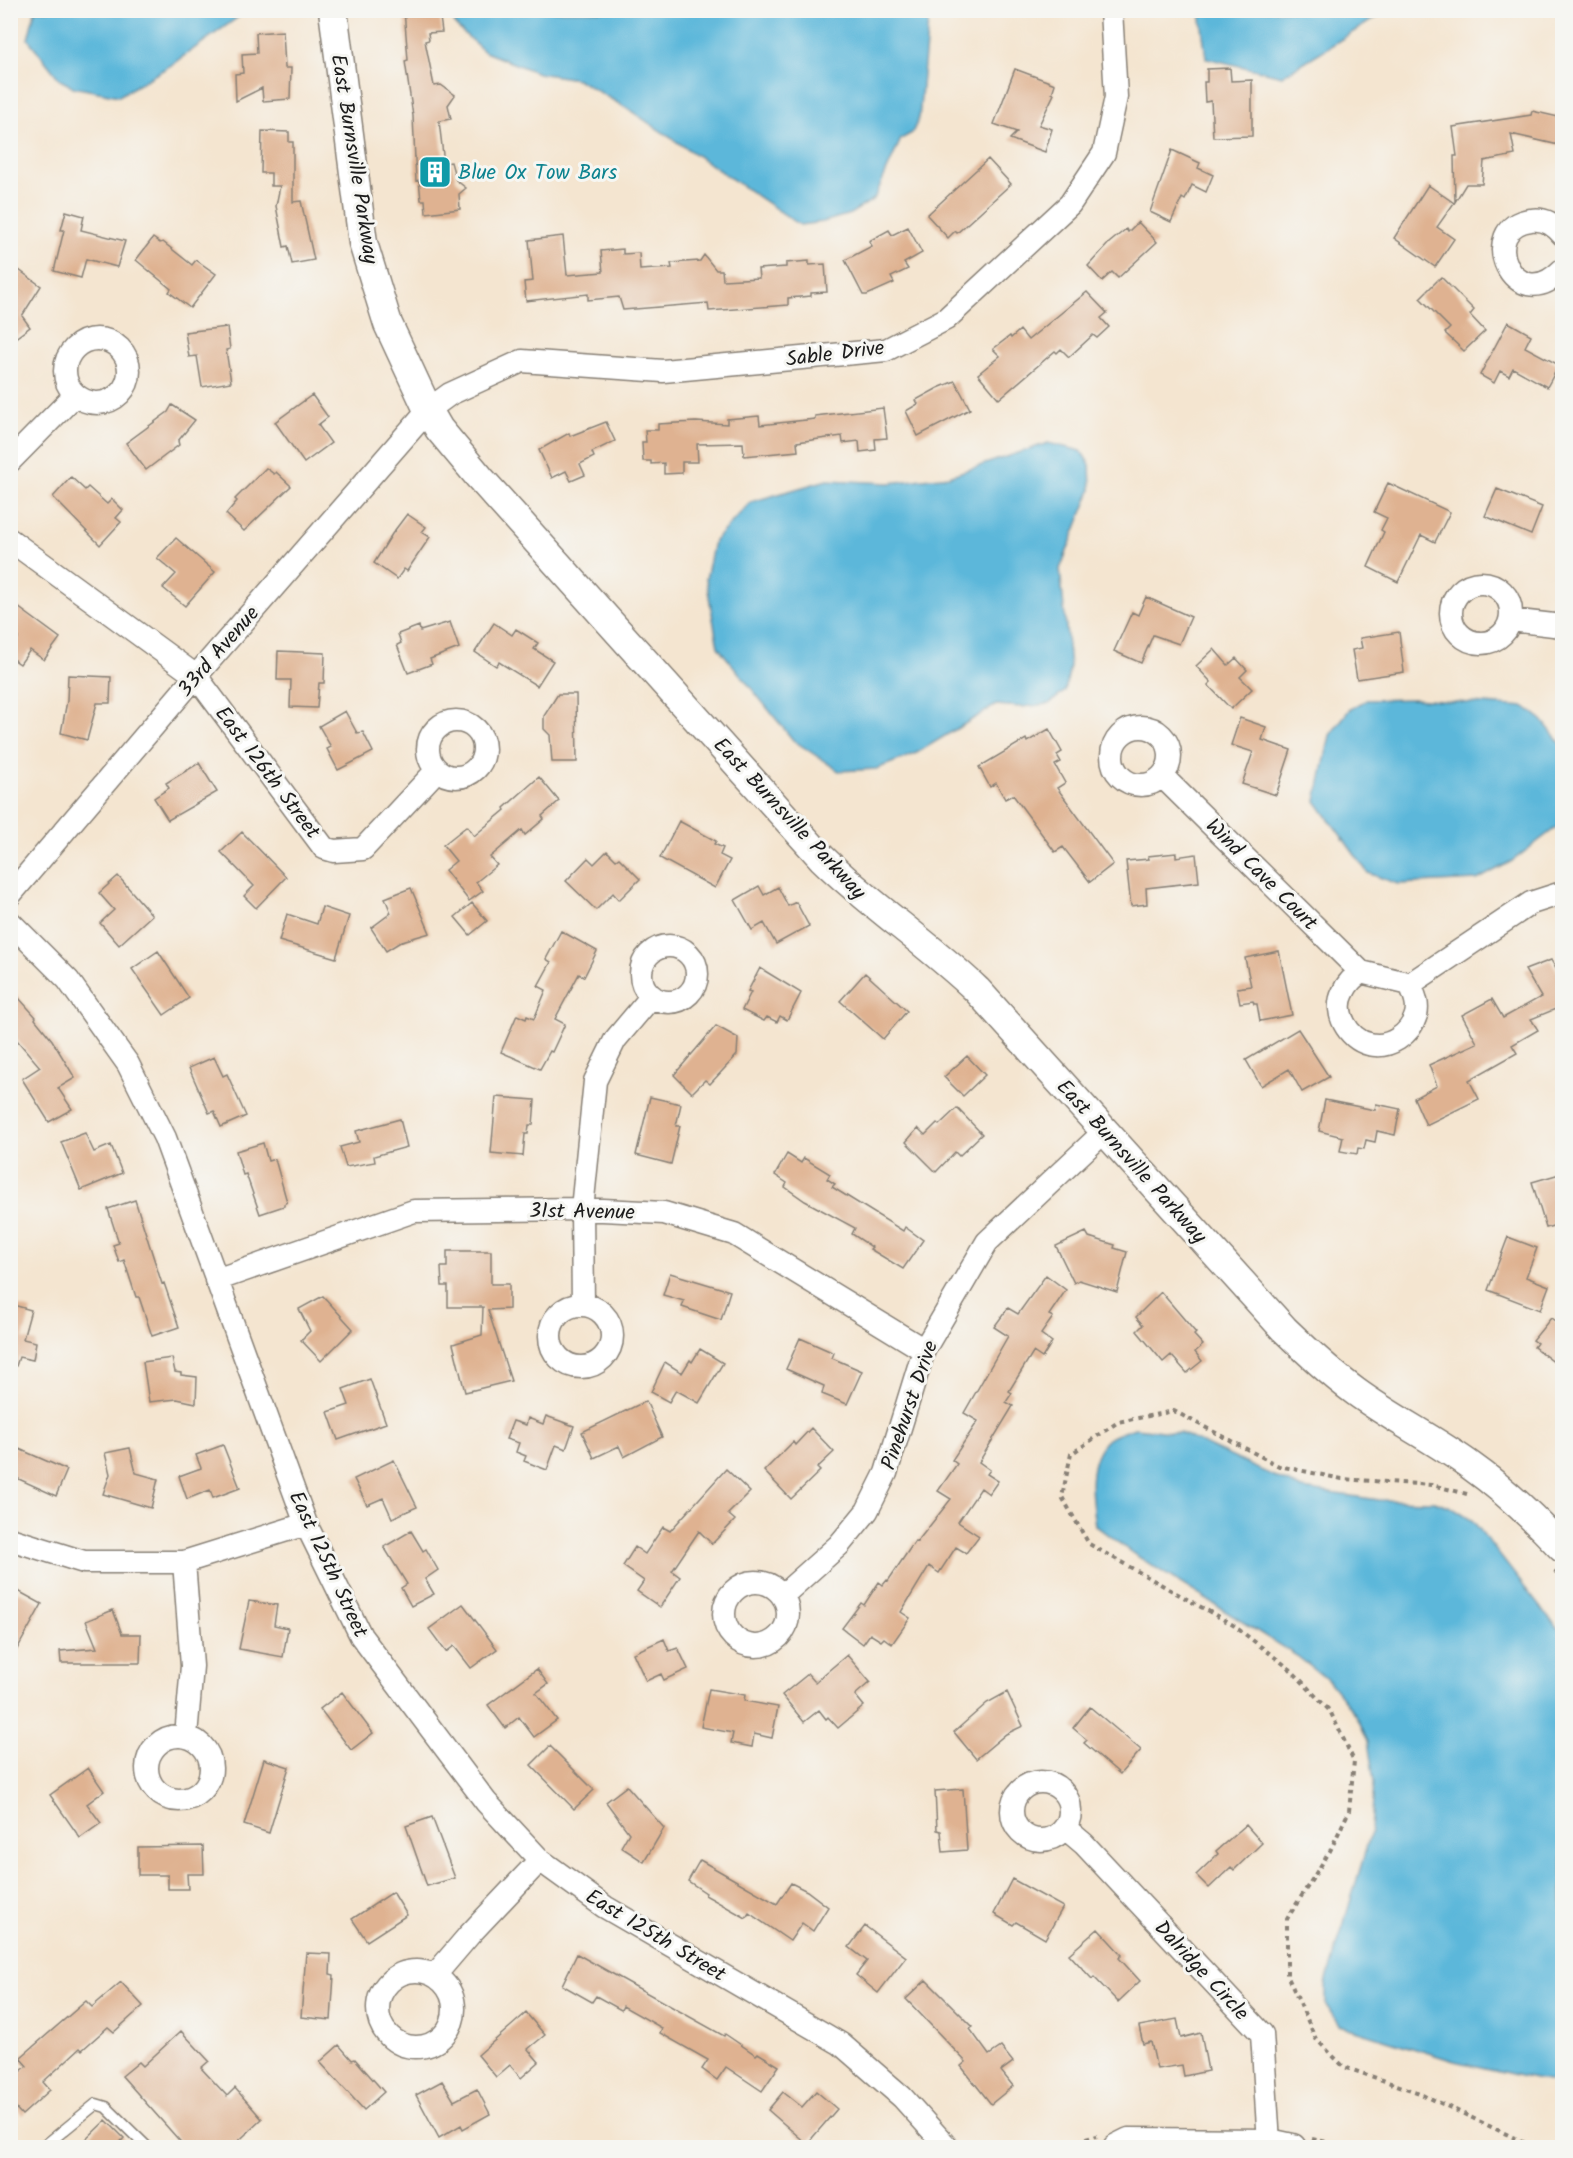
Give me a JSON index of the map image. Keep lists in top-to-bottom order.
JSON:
{
  "streets": {
    "street": [
      "East Burnsville Parkway",
      "Sable Drive",
      "33rd Avenue",
      "East 126th Street",
      "Wind Cave Court",
      "31st Avenue",
      "Pinehurst Drive",
      "East 125th Street",
      "Dalridge Circle"
    ]
  },
  "crossings": [
    ["East Burnsville Parkway", "Sable Drive"],
    ["East Burnsville Parkway", "33rd Avenue"],
    ["East Burnsville Parkway", "Pinehurst Drive"],
    ["Sable Drive", "33rd Avenue"],
    ["33rd Avenue", "East 126th Street"],
    ["31st Avenue", "Pinehurst Drive"],
    ["31st Avenue", "East 125th Street"]
  ],
  "places": {
    "building": ["Blue Ox Tow Bars"]
  }
}
